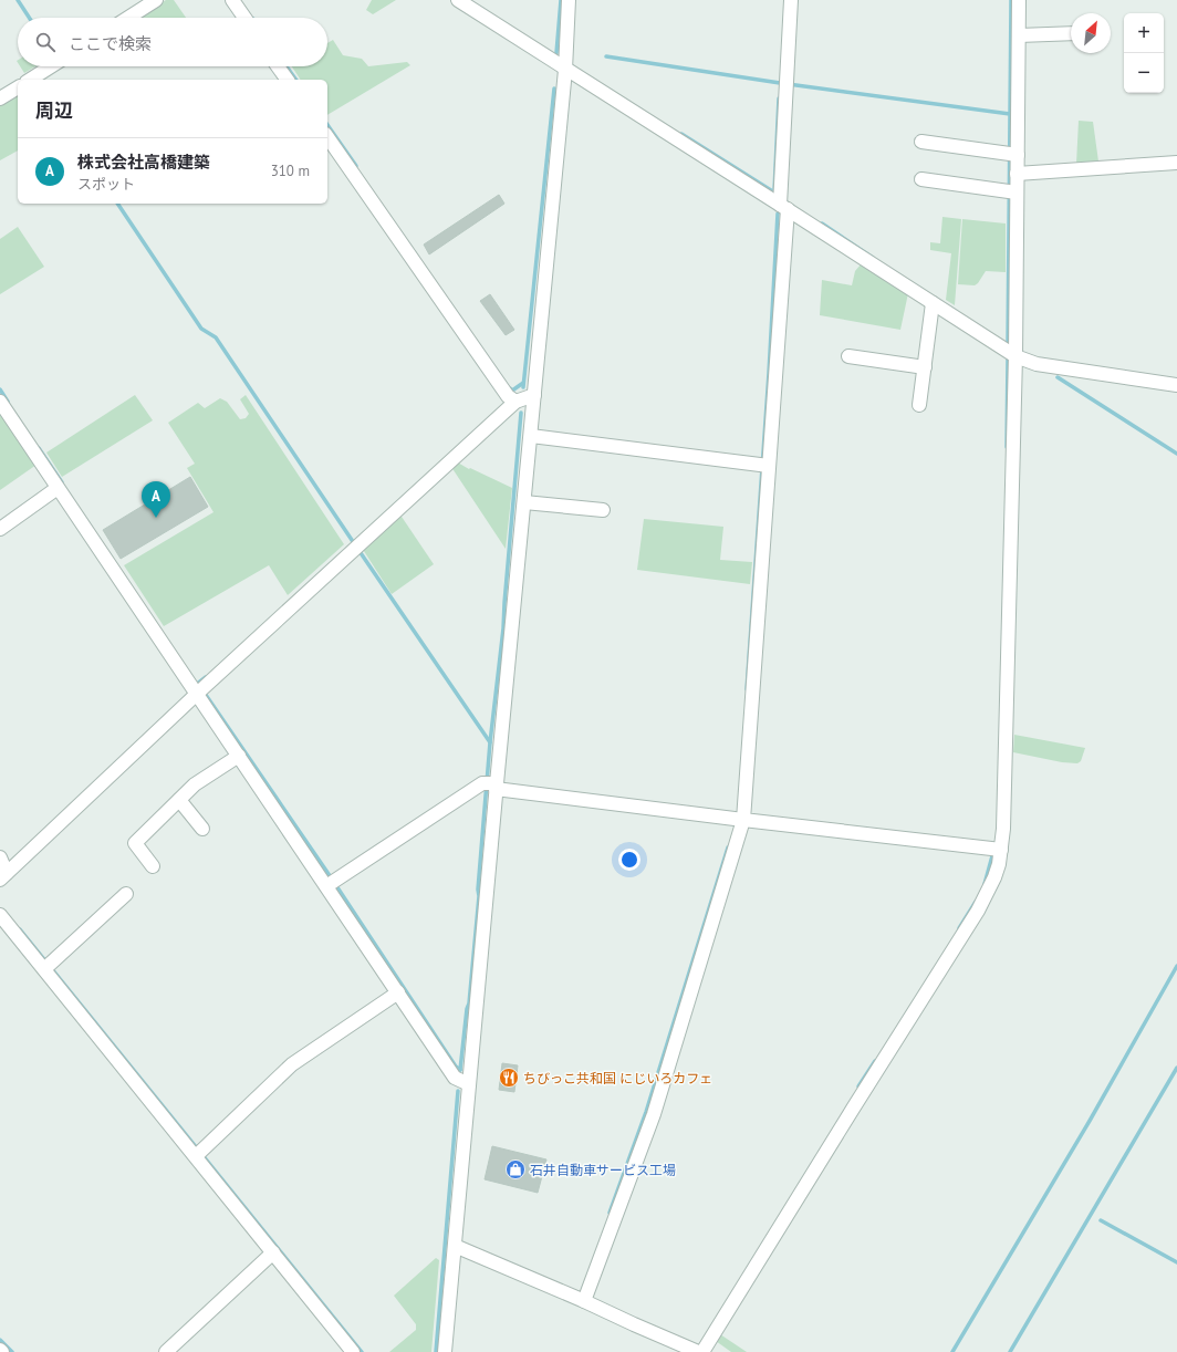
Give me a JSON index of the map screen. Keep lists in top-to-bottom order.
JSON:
{
  "places": {
    "restaurant": ["ちびっこ共和国 にじいろカフェ"],
    "shop": ["石井自動車サービス工場"]
  },
  "north": "top right",
  "page": {
    "map_buttons": ["+", "−"],
    "search": "ここで検索",
    "heading": "周辺",
    "list": [
      {
        "mark": "A",
        "name": "株式会社高橋建築",
        "note": "スポット",
        "value": "310 m"
      }
    ],
    "pins": "A"
  }
}
